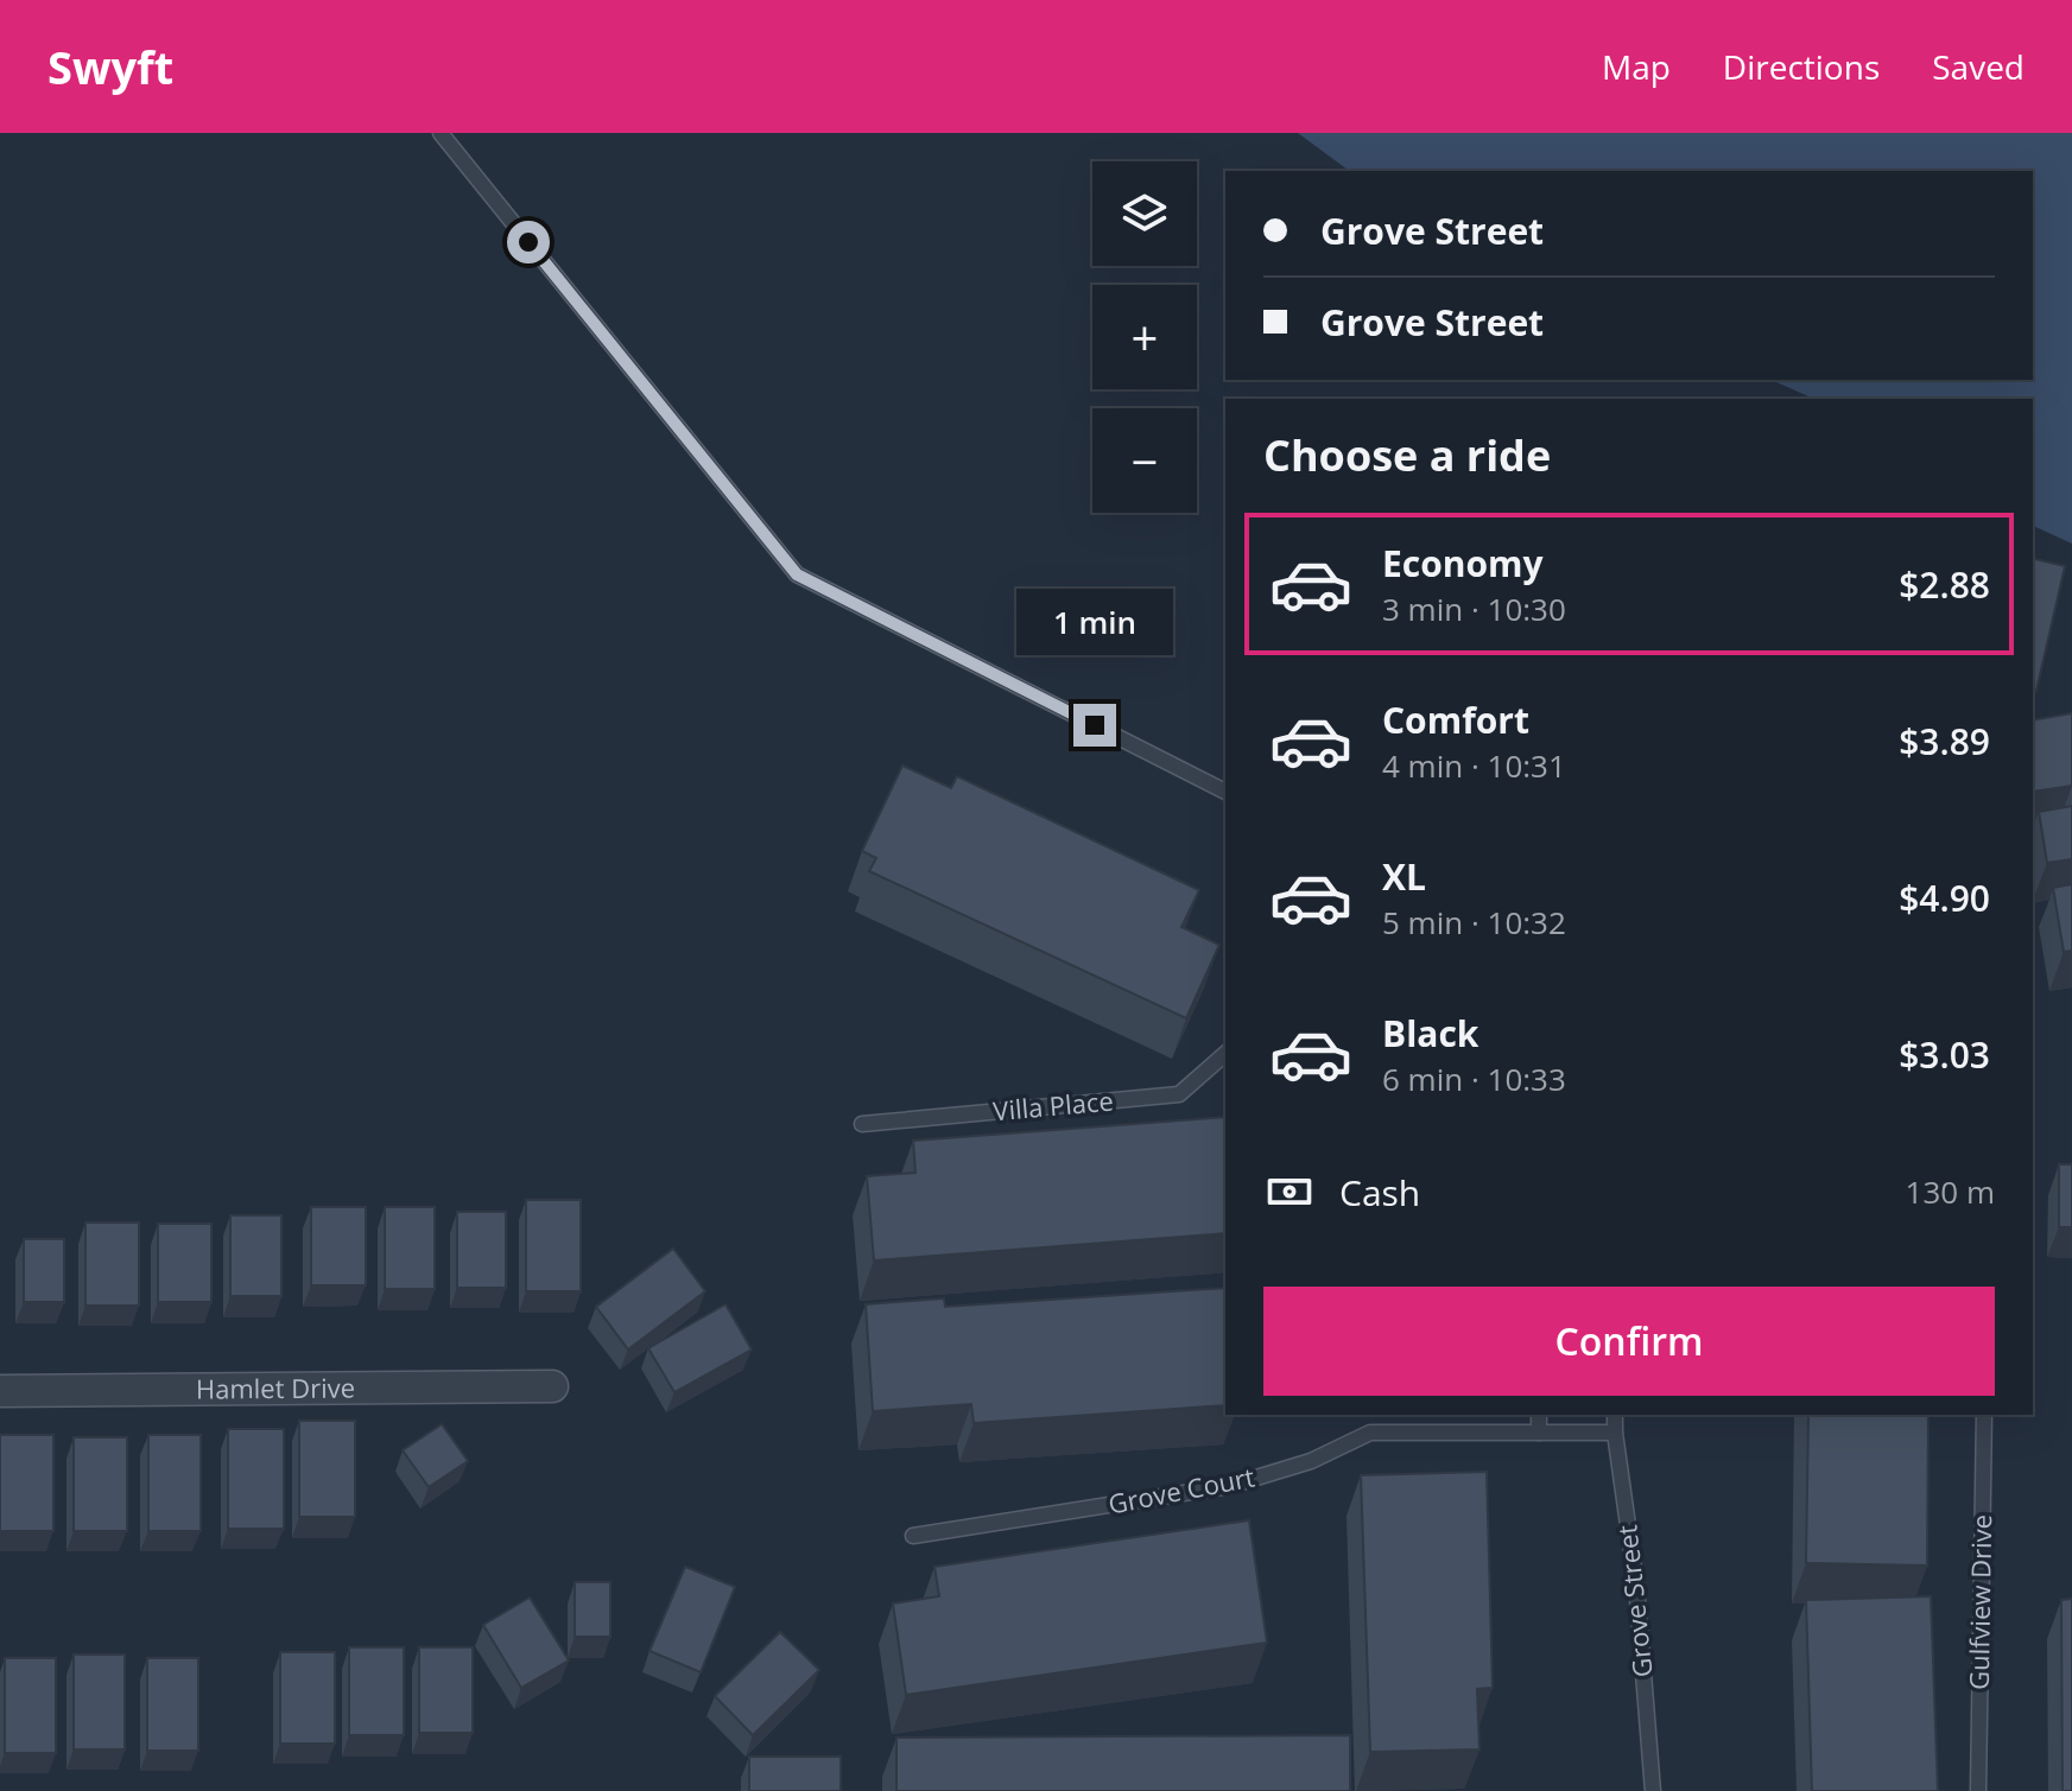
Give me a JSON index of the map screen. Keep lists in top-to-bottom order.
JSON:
{
  "streets": {
    "street": ["Hamlet Drive"],
    "lane": [
      "Villa Place",
      "Grove Court",
      "Grove Street",
      "Gulfview Drive"
    ]
  },
  "crossings": [
    ["Grove Court", "Grove Street"]
  ],
  "page": {
    "header": "Swyft",
    "nav": ["Map", "Directions", "Saved"],
    "map_buttons": ["+", "−"],
    "banner": ["Grove Street", "Grove Street"],
    "heading": "Choose a ride",
    "list": [
      {
        "name": "Economy",
        "note": "3 min · 10:30",
        "value": "$2.88"
      },
      {
        "name": "Comfort",
        "note": "4 min · 10:31",
        "value": "$3.89"
      },
      {
        "name": "XL",
        "note": "5 min · 10:32",
        "value": "$4.90"
      },
      {
        "name": "Black",
        "note": "6 min · 10:33",
        "value": "$3.03"
      }
    ],
    "bubble": "1 min",
    "pay": ["Cash", "130 m"],
    "buttons": "Confirm"
  }
}
